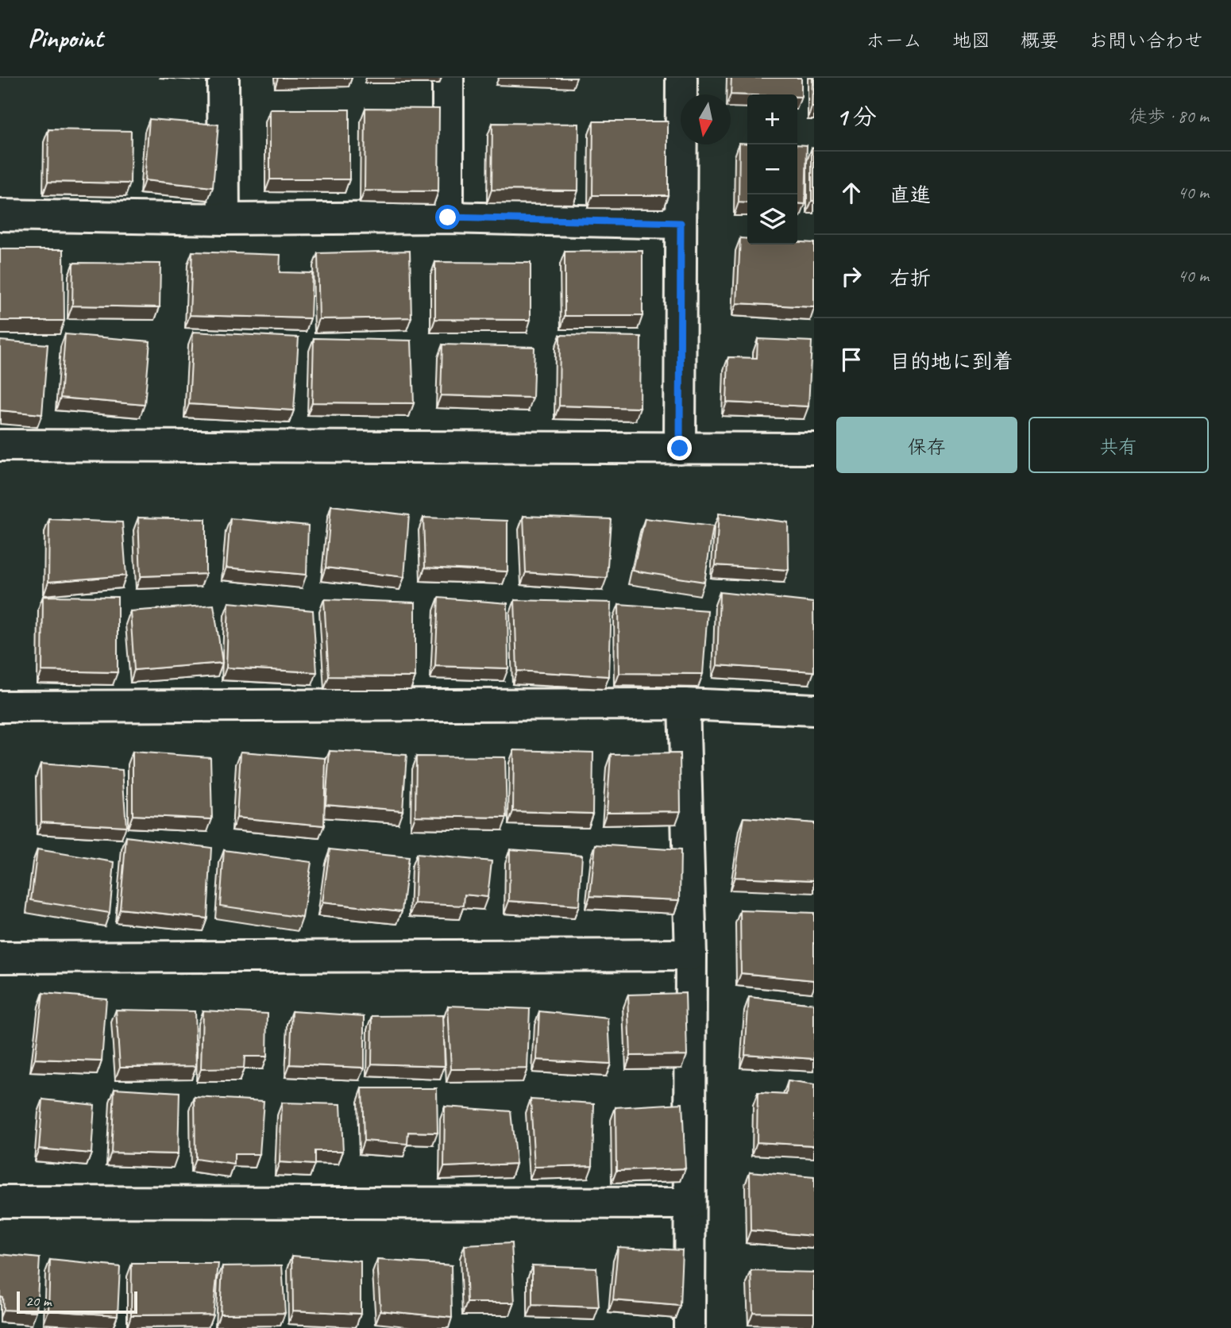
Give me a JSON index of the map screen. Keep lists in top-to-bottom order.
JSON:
{
  "scale_bar": "20 m",
  "north": "bottom",
  "page": {
    "header": "Pinpoint",
    "nav": [
      "ホーム",
      "地図",
      "概要",
      "お問い合わせ"
    ],
    "heading": ["1 分", "徒歩 · 80 m"],
    "map_buttons": ["+", "−"],
    "list": [
      ["直進", "40 m"],
      ["右折", "40 m"],
      "目的地に到着"
    ],
    "buttons": ["保存", "共有"],
    "scale": "20 m"
  }
}
